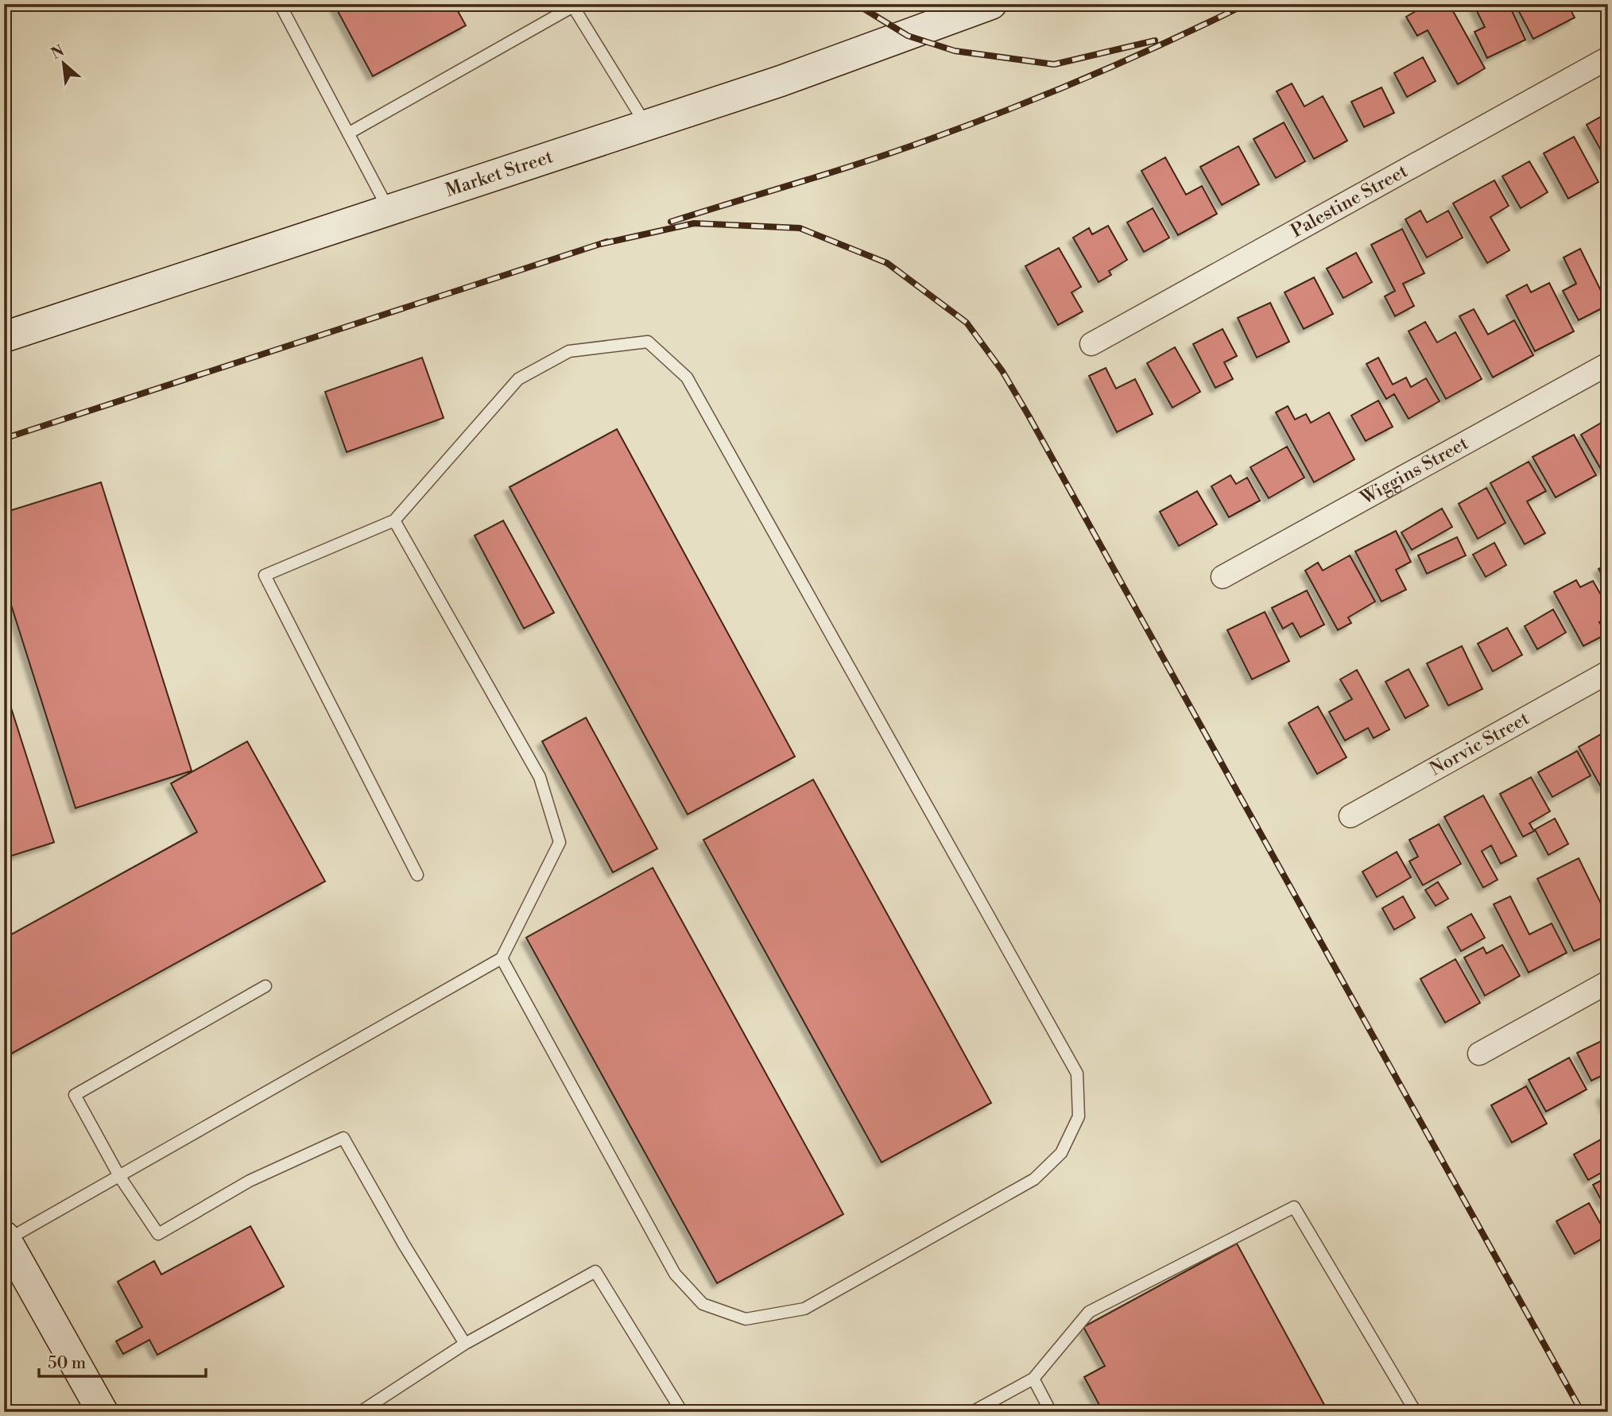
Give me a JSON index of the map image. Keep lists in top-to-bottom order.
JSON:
{
  "streets": {
    "main road": ["Market Street"],
    "street": ["Palestine Street", "Wiggins Street", "Norvic Street"]
  },
  "scale_bar": "50 m",
  "north": "top left"
}
